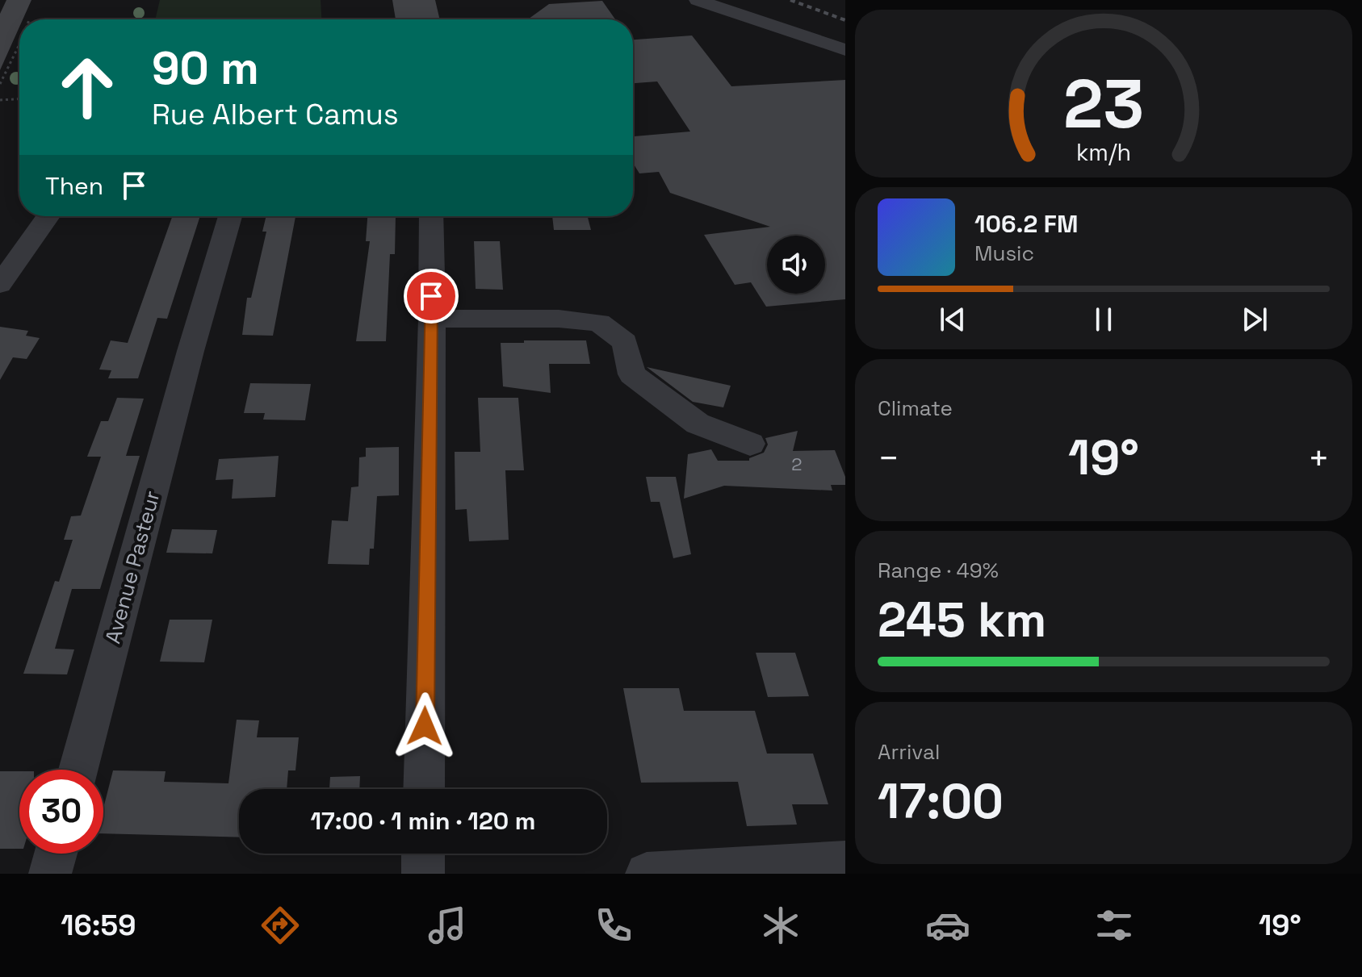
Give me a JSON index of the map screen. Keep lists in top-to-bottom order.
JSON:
{
  "streets": {
    "street": ["Avenue Pasteur"]
  },
  "house_numbers": ["2"],
  "page": {
    "turn": ["90 m", "Rue Albert Camus"],
    "then": "Then",
    "song": ["106.2 FM", "Music"],
    "tile": [
      "Climate",
      ["Range · 49%", "245 km"],
      ["Arrival", "17:00"]
    ],
    "heat": ["−", "19°", "+"],
    "limit": "30",
    "trip": "17:00 · 1 min · 120 m",
    "tabs": ["16:59", "19°"],
    "gauge": ["23", "km/h"]
  }
}
